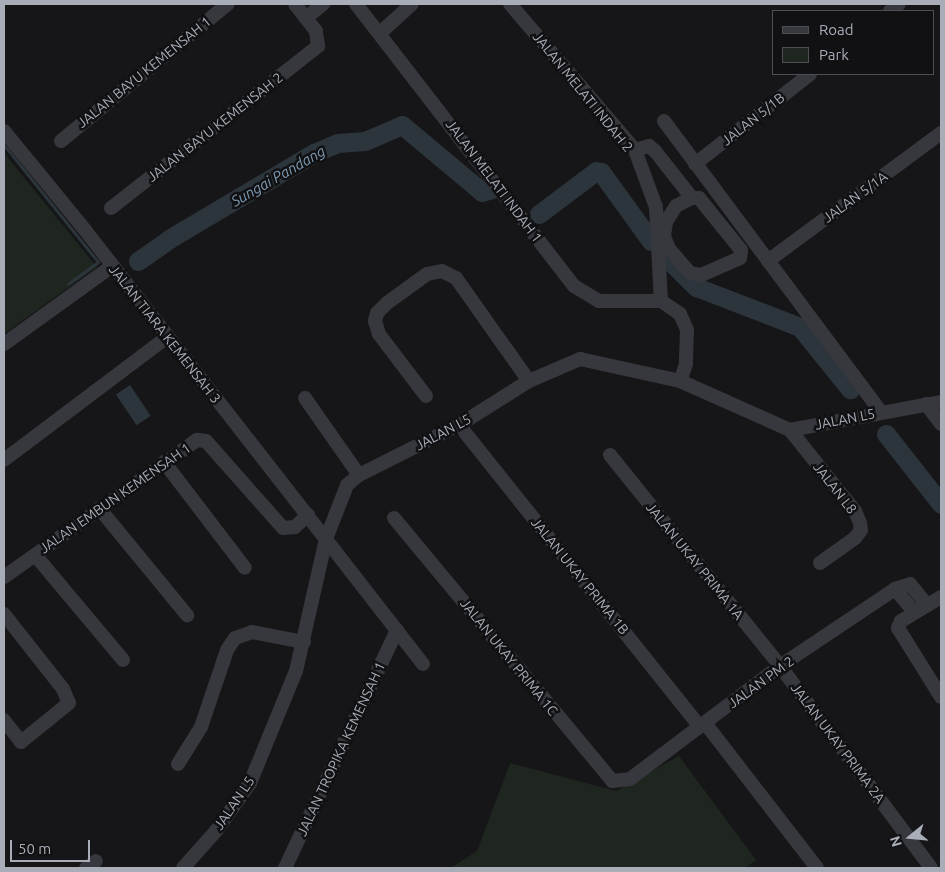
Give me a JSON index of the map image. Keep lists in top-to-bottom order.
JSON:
{
  "streets": {
    "street": [
      "JALAN BAYU KEMENSAH 1",
      "JALAN MELATI INDAH 2",
      "JALAN 5/1B",
      "JALAN BAYU KEMENSAH 2",
      "JALAN MELATI INDAH 1",
      "JALAN 5/1A",
      "JALAN TIARA KEMENSAH 3",
      "JALAN L5",
      "JALAN L8",
      "JALAN EMBUN KEMENSAH 1",
      "JALAN UKAY PRIMA 1A",
      "JALAN UKAY PRIMA 1B",
      "JALAN UKAY PRIMA 1C",
      "JALAN PM 2",
      "JALAN UKAY PRIMA 2A",
      "JALAN TROPIKA KEMENSAH 1"
    ]
  },
  "crossings": [
    ["JALAN MELATI INDAH 2", "JALAN MELATI INDAH 1"],
    ["JALAN TIARA KEMENSAH 3", "JALAN L5"],
    ["JALAN TIARA KEMENSAH 3", "JALAN EMBUN KEMENSAH 1"],
    ["JALAN TIARA KEMENSAH 3", "JALAN TROPIKA KEMENSAH 1"],
    ["JALAN L5", "JALAN L8"],
    ["JALAN L5", "JALAN UKAY PRIMA 1B"],
    ["JALAN UKAY PRIMA 1A", "JALAN PM 2"],
    ["JALAN UKAY PRIMA 1A", "JALAN UKAY PRIMA 2A"],
    ["JALAN UKAY PRIMA 1B", "JALAN PM 2"],
    ["JALAN UKAY PRIMA 1C", "JALAN PM 2"],
    ["JALAN PM 2", "JALAN UKAY PRIMA 2A"]
  ],
  "water": ["Sungai Pandang"],
  "legend": ["Road", "Park"],
  "scale_bar": "50 m",
  "north": "left"
}
